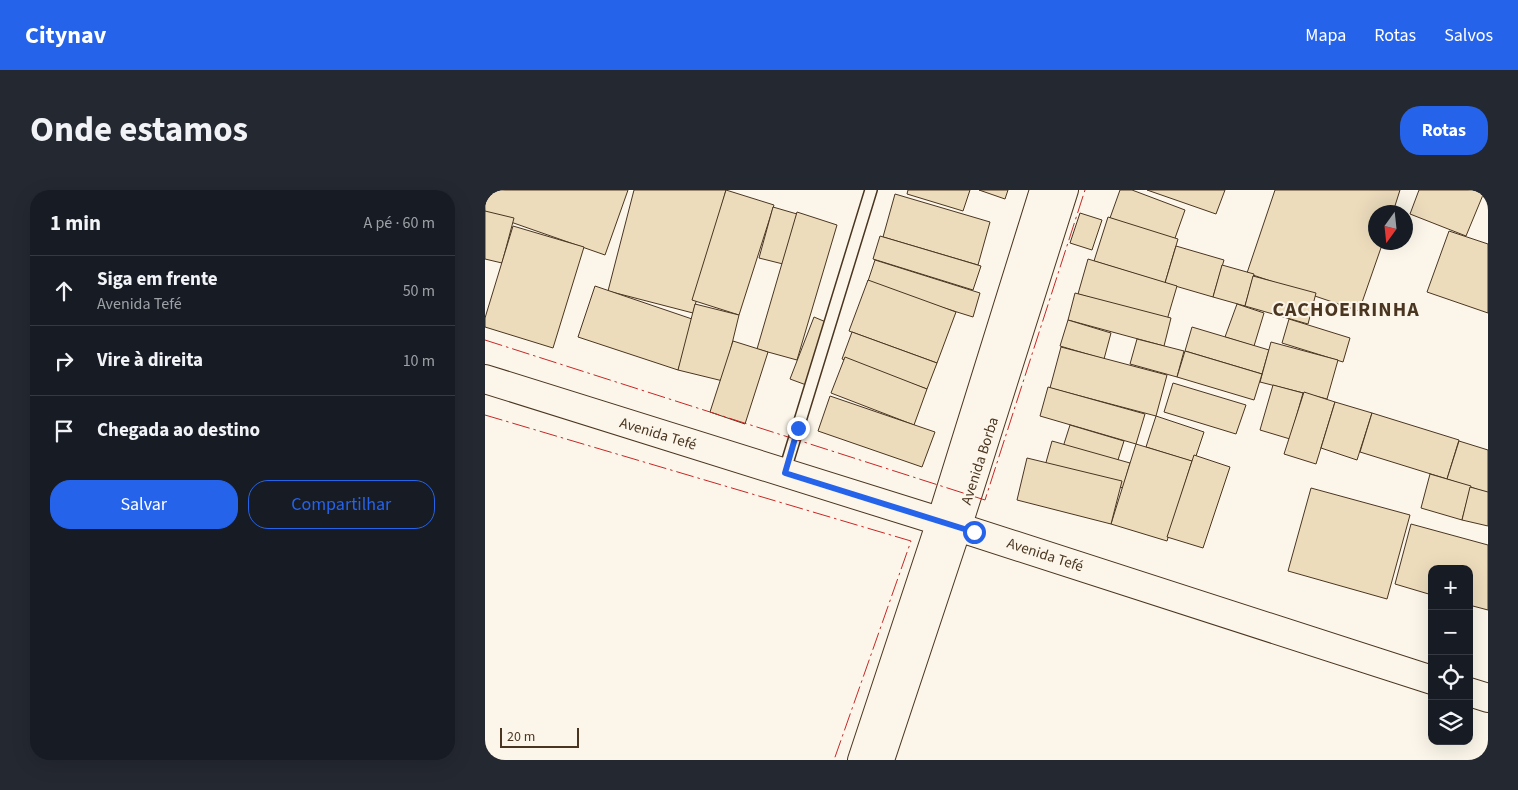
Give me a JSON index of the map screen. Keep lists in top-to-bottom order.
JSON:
{
  "streets": {
    "main road": ["Avenida Tefé"],
    "street": ["Avenida Borba"]
  },
  "crossings": [
    ["Avenida Tefé", "Avenida Borba"]
  ],
  "districts": ["CACHOEIRINHA"],
  "scale_bar": "20 m",
  "north": "bottom",
  "page": {
    "header": "Citynav",
    "nav": ["Mapa", "Rotas", "Salvos"],
    "title": "Onde estamos",
    "buttons": [
      "Rotas",
      ["Salvar", "Compartilhar"]
    ],
    "heading": ["1 min", "A pé · 60 m"],
    "list": [
      ["Siga em frente", "Avenida Tefé", "50 m"],
      ["Vire à direita", "10 m"],
      "Chegada ao destino"
    ],
    "map_buttons": ["+", "−"],
    "scale": "20 m"
  }
}
